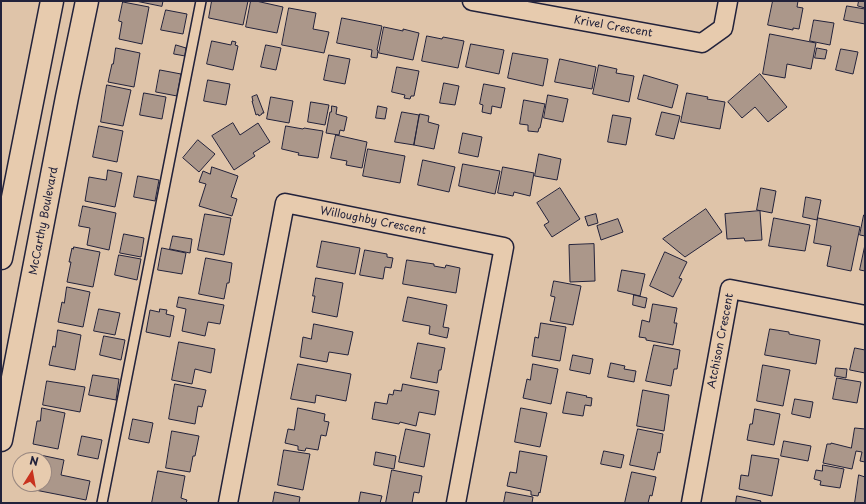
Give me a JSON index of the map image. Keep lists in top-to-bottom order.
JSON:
{
  "streets": {
    "main road": ["McCarthy Boulevard"],
    "street": ["Krivel Crescent", "Willoughby Crescent", "Atchison Crescent"]
  },
  "north": "top"
}
